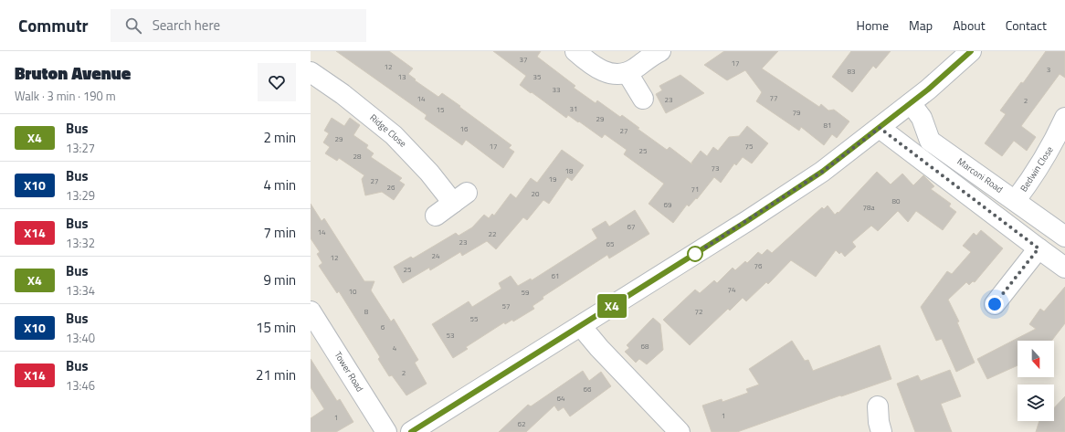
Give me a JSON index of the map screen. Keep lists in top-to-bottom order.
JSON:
{
  "streets": {
    "street": [
      "Ridge Close",
      "Bedwin Close",
      "Marconi Road",
      "Tower Road"
    ]
  },
  "crossings": [
    ["Bedwin Close", "Marconi Road"]
  ],
  "lines": ["bus line X4"],
  "house_numbers": [
    "37",
    "17",
    "12",
    "3",
    "83",
    "13",
    "35",
    "33",
    "77",
    "14",
    "23",
    "2",
    "31",
    "15",
    "79",
    "29",
    "81",
    "16",
    "27",
    "29",
    "17",
    "75",
    "25",
    "28",
    "73",
    "18",
    "19",
    "27",
    "26",
    "71",
    "20",
    "80",
    "69",
    "78a",
    "67",
    "14",
    "22",
    "23",
    "65",
    "24",
    "12",
    "76",
    "25",
    "61",
    "74",
    "10",
    "59",
    "57",
    "8",
    "72",
    "55",
    "6",
    "53",
    "68",
    "4",
    "2",
    "66",
    "64",
    "1",
    "1",
    "62"
  ],
  "north": "bottom",
  "page": {
    "header": "Commutr",
    "search": "Search here",
    "nav": [
      "Home",
      "Map",
      "About",
      "Contact"
    ],
    "heading": ["Bruton Avenue", "Walk · 3 min · 190 m"],
    "on_map": "X4",
    "list": [
      {
        "mark": "X4",
        "name": "Bus",
        "note": "13:27",
        "value": "2 min"
      },
      {
        "mark": "X10",
        "name": "Bus",
        "note": "13:29",
        "value": "4 min"
      },
      {
        "mark": "X14",
        "name": "Bus",
        "note": "13:32",
        "value": "7 min"
      },
      {
        "mark": "X4",
        "name": "Bus",
        "note": "13:34",
        "value": "9 min"
      },
      {
        "mark": "X10",
        "name": "Bus",
        "note": "13:40",
        "value": "15 min"
      },
      {
        "mark": "X14",
        "name": "Bus",
        "note": "13:46",
        "value": "21 min"
      }
    ]
  }
}
